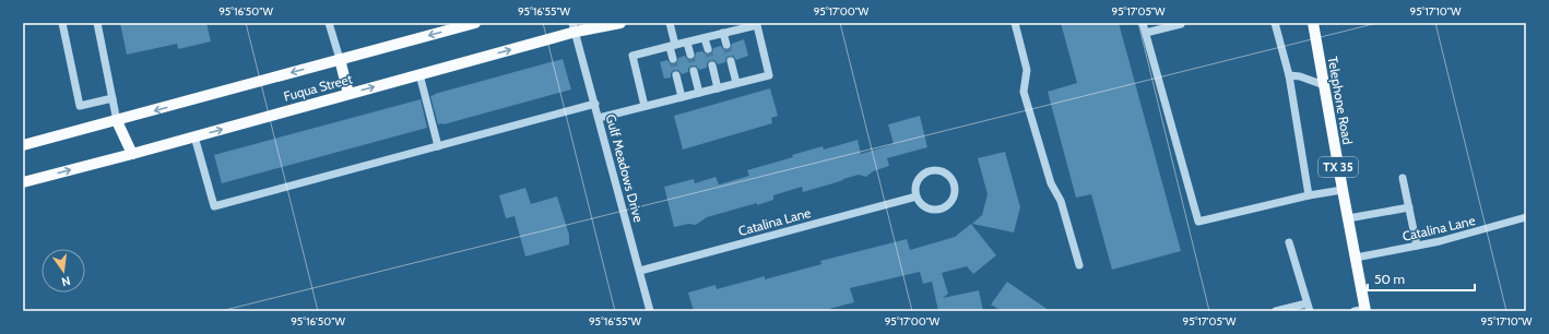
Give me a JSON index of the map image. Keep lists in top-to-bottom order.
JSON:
{
  "streets": {
    "main road": ["Fuqua Street", "Telephone Road", "TX 35"],
    "street": ["Gulf Meadows Drive", "Catalina Lane"]
  },
  "crossings": [
    ["Fuqua Street", "Gulf Meadows Drive"],
    ["Telephone Road", "Catalina Lane"],
    ["Gulf Meadows Drive", "Catalina Lane"]
  ],
  "scale_bar": "50 m",
  "north": "bottom",
  "coordinates": [
    "95°16'50\"W",
    "95°16'55\"W",
    "95°17'00\"W",
    "95°17'05\"W",
    "95°17'10\"W"
  ]
}
